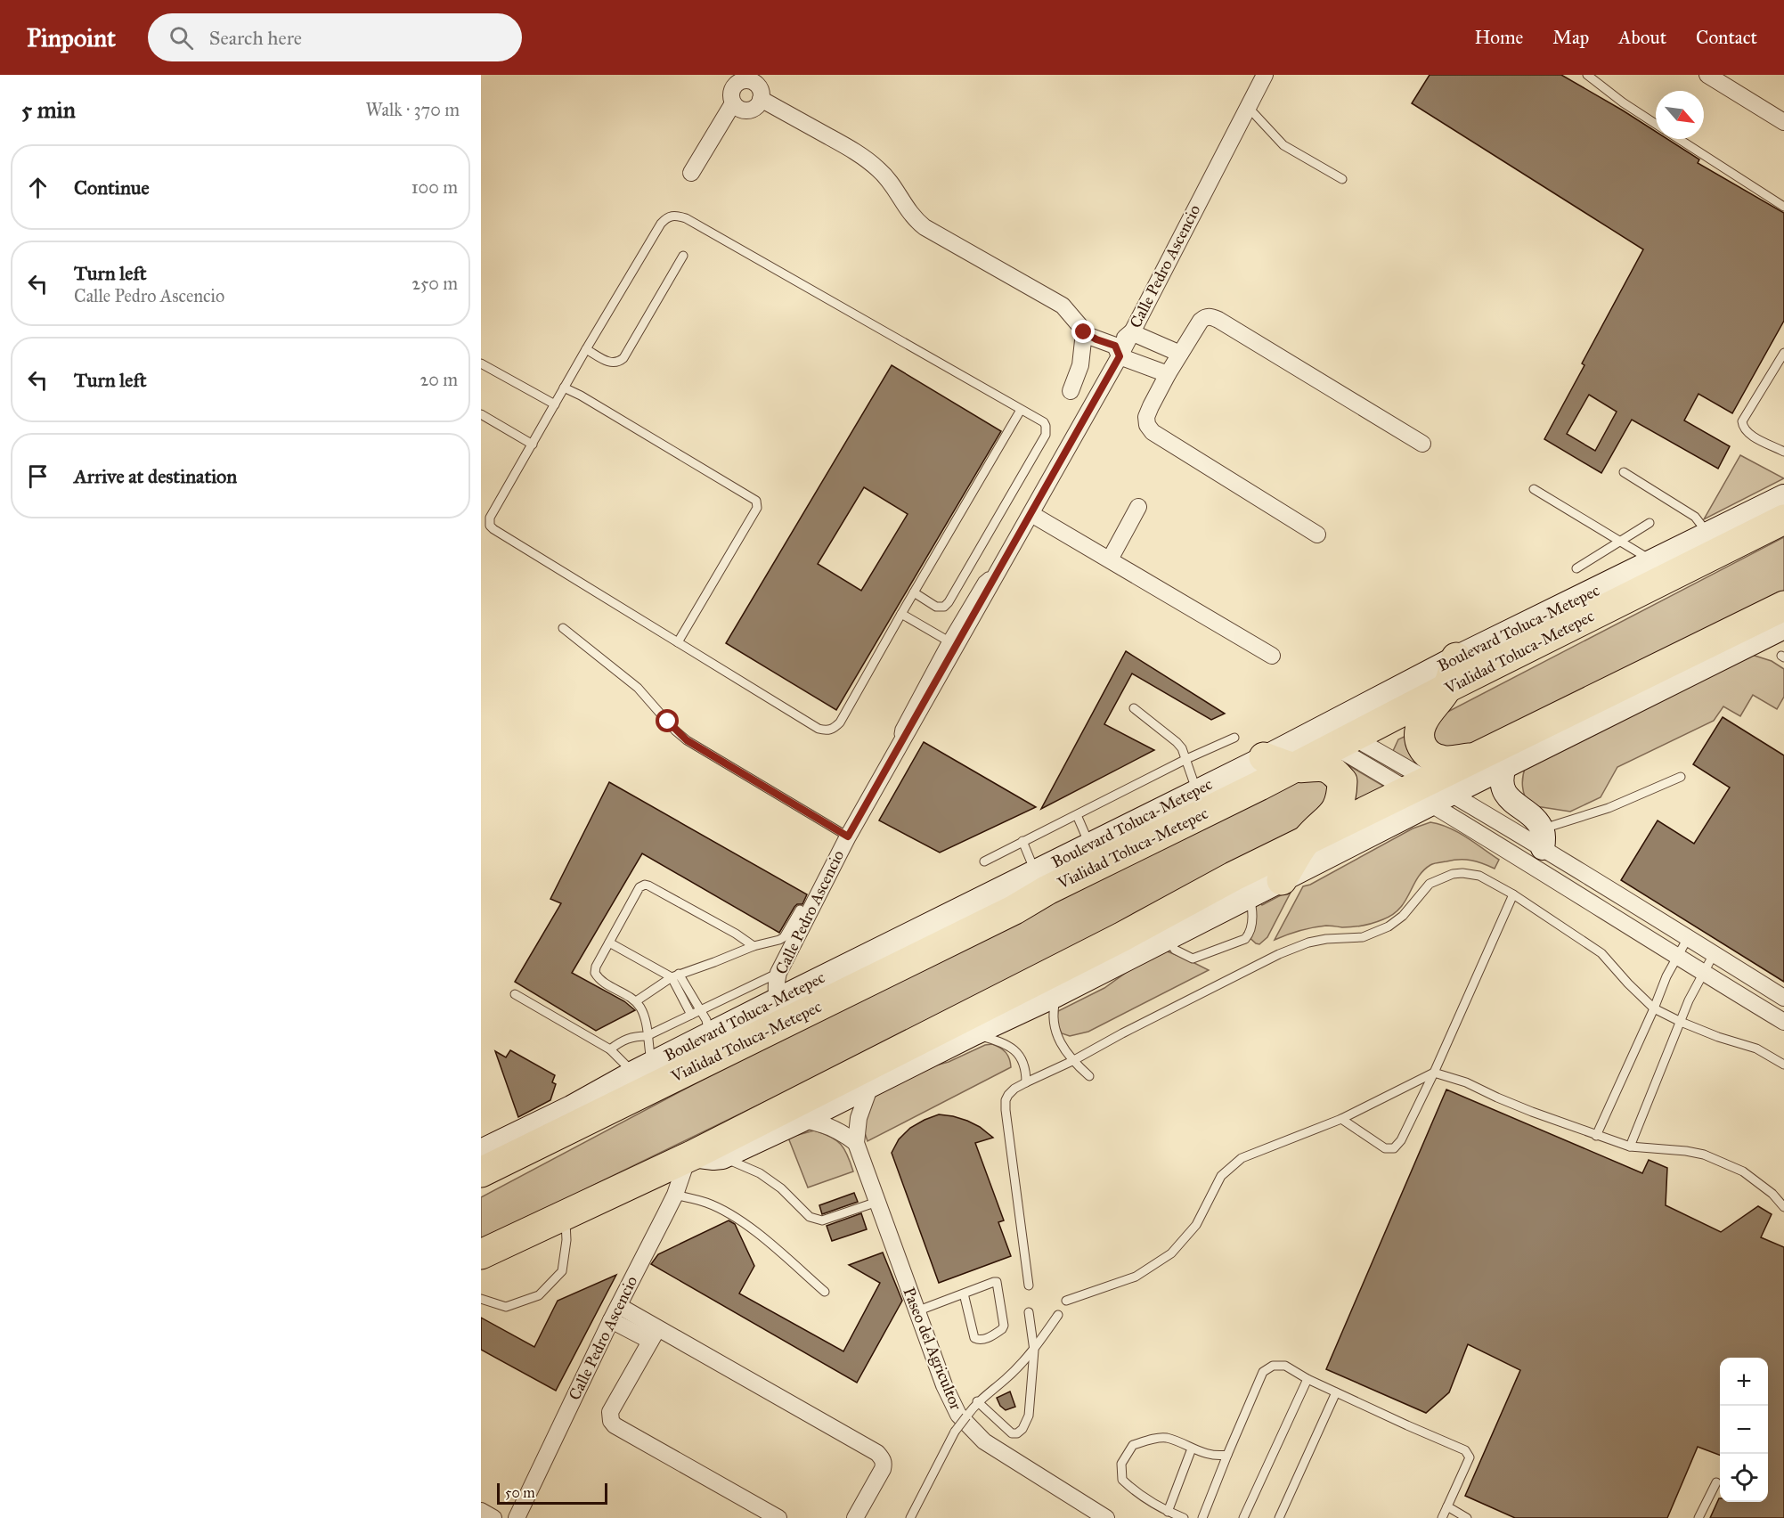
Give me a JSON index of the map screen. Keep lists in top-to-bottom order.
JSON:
{
  "streets": {
    "highway": ["Vialidad Toluca-Metepec"],
    "main road": ["Boulevard Toluca-Metepec"],
    "street": ["Calle Pedro Ascencio", "Paseo del Agricultor"]
  },
  "crossings": [
    ["Calle Pedro Ascencio", "Boulevard Toluca-Metepec"],
    ["Calle Pedro Ascencio", "Vialidad Toluca-Metepec"],
    ["Boulevard Toluca-Metepec", "Vialidad Toluca-Metepec"]
  ],
  "scale_bar": "50 m",
  "north": "bottom right",
  "page": {
    "header": "Pinpoint",
    "search": "Search here",
    "nav": [
      "Home",
      "Map",
      "About",
      "Contact"
    ],
    "heading": ["5 min", "Walk · 370 m"],
    "list": [
      ["Continue", "100 m"],
      ["Turn left", "Calle Pedro Ascencio", "250 m"],
      ["Turn left", "20 m"],
      "Arrive at destination"
    ],
    "map_buttons": ["+", "−"],
    "scale": "50 m"
  }
}
